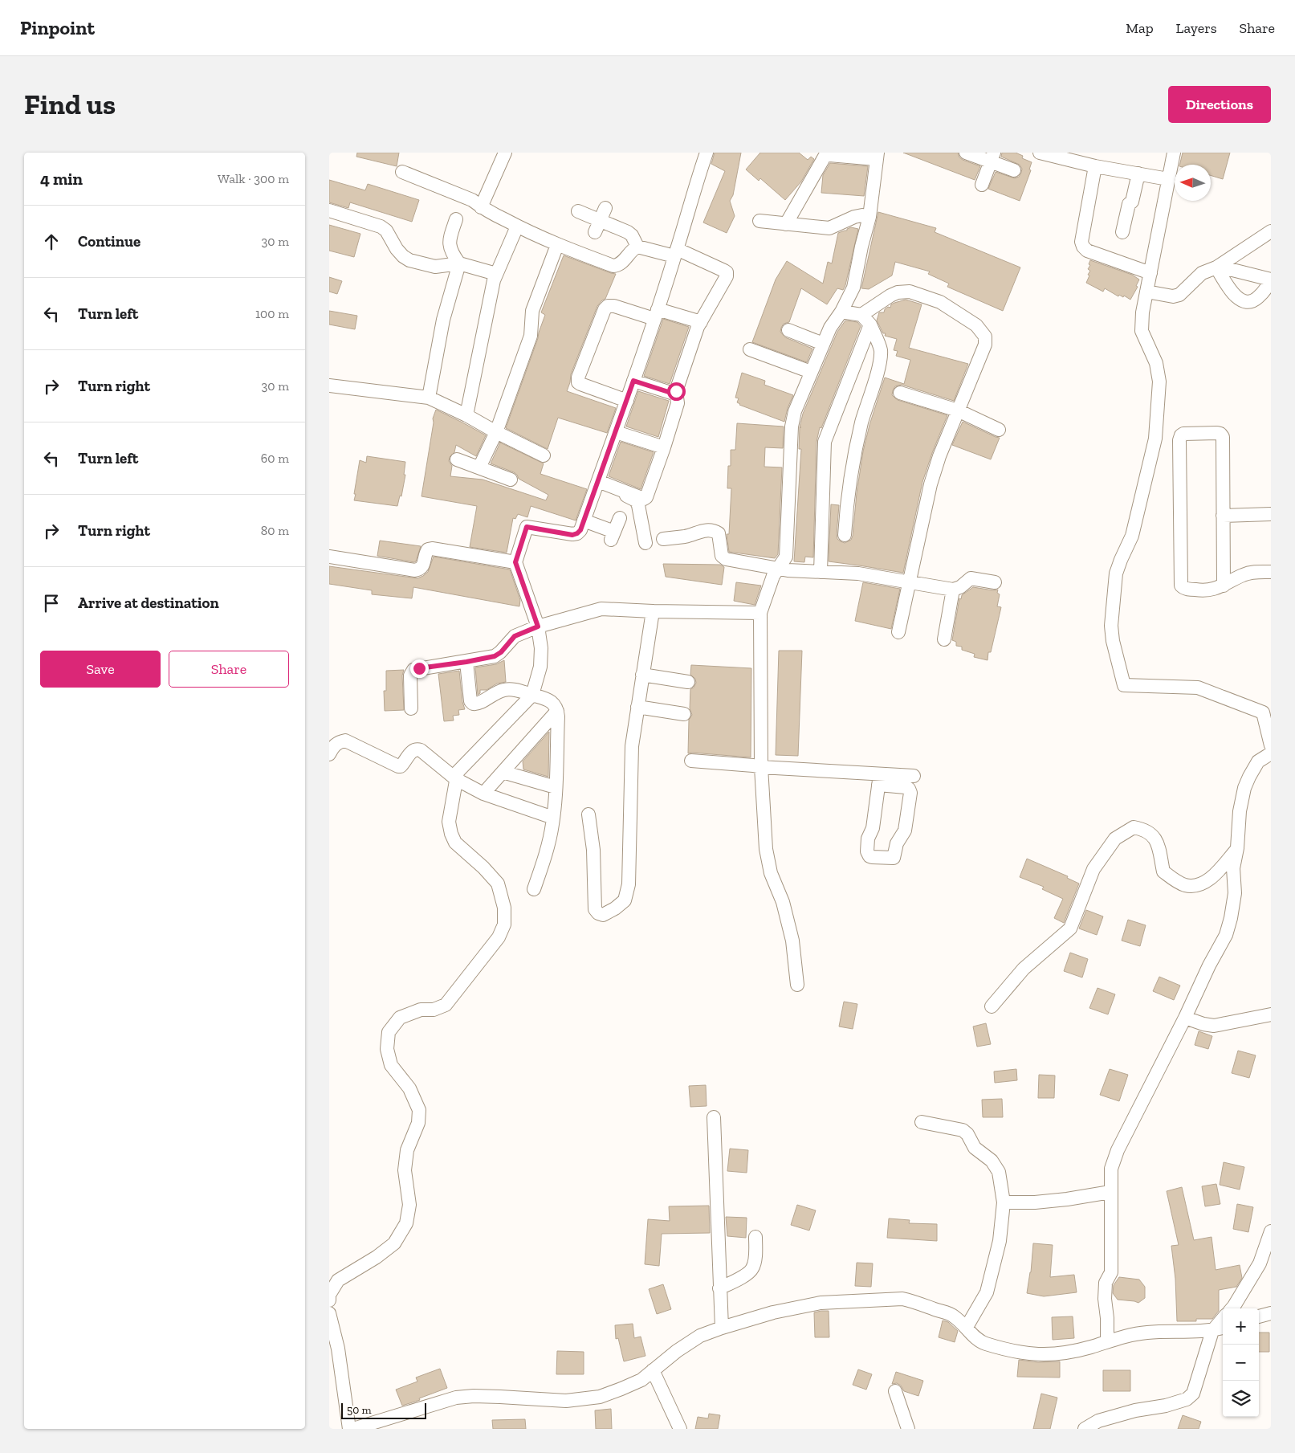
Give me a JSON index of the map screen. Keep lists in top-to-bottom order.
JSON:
{
  "scale_bar": "50 m",
  "north": "left",
  "page": {
    "header": "Pinpoint",
    "nav": ["Map", "Layers", "Share"],
    "buttons": [
      "Directions",
      ["Save", "Share"]
    ],
    "title": "Find us",
    "heading": ["4 min", "Walk · 300 m"],
    "list": [
      ["Continue", "30 m"],
      ["Turn left", "100 m"],
      ["Turn right", "30 m"],
      ["Turn left", "60 m"],
      ["Turn right", "80 m"],
      "Arrive at destination"
    ],
    "map_buttons": ["+", "−"],
    "scale": "50 m"
  }
}
